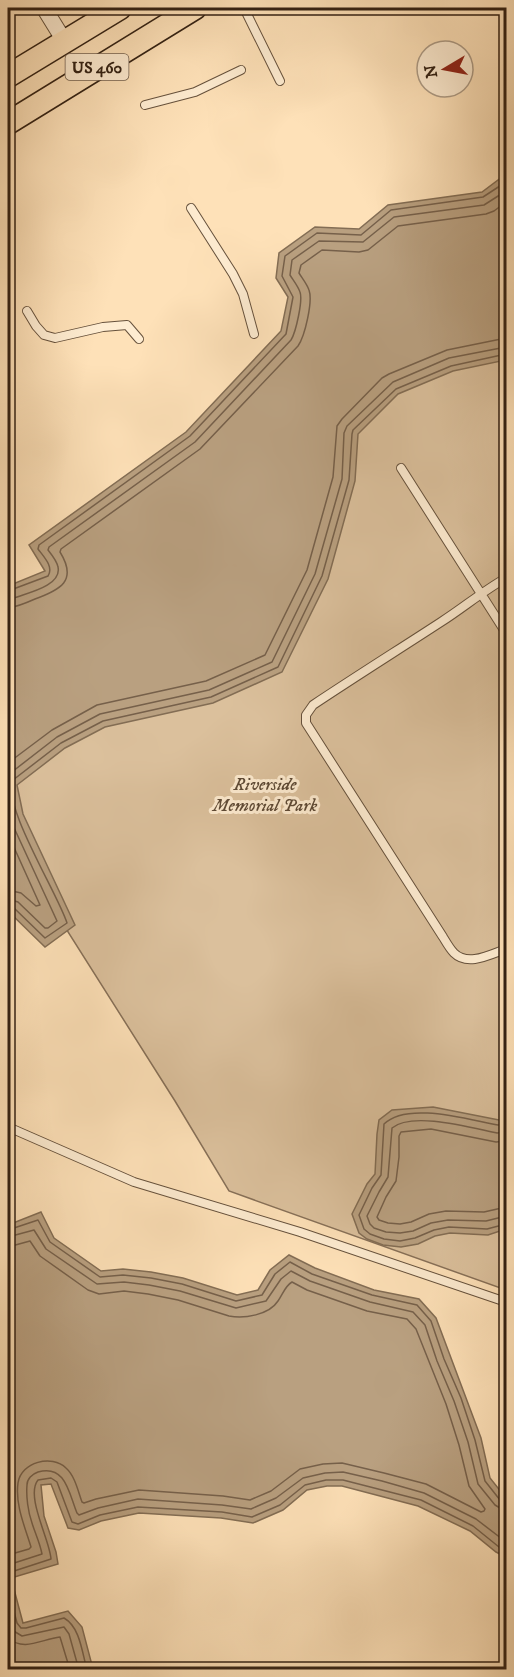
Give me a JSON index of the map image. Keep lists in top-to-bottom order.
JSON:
{
  "streets": {
    "main road": ["US 460"]
  },
  "parks": ["Riverside Memorial Park"],
  "north": "left"
}
